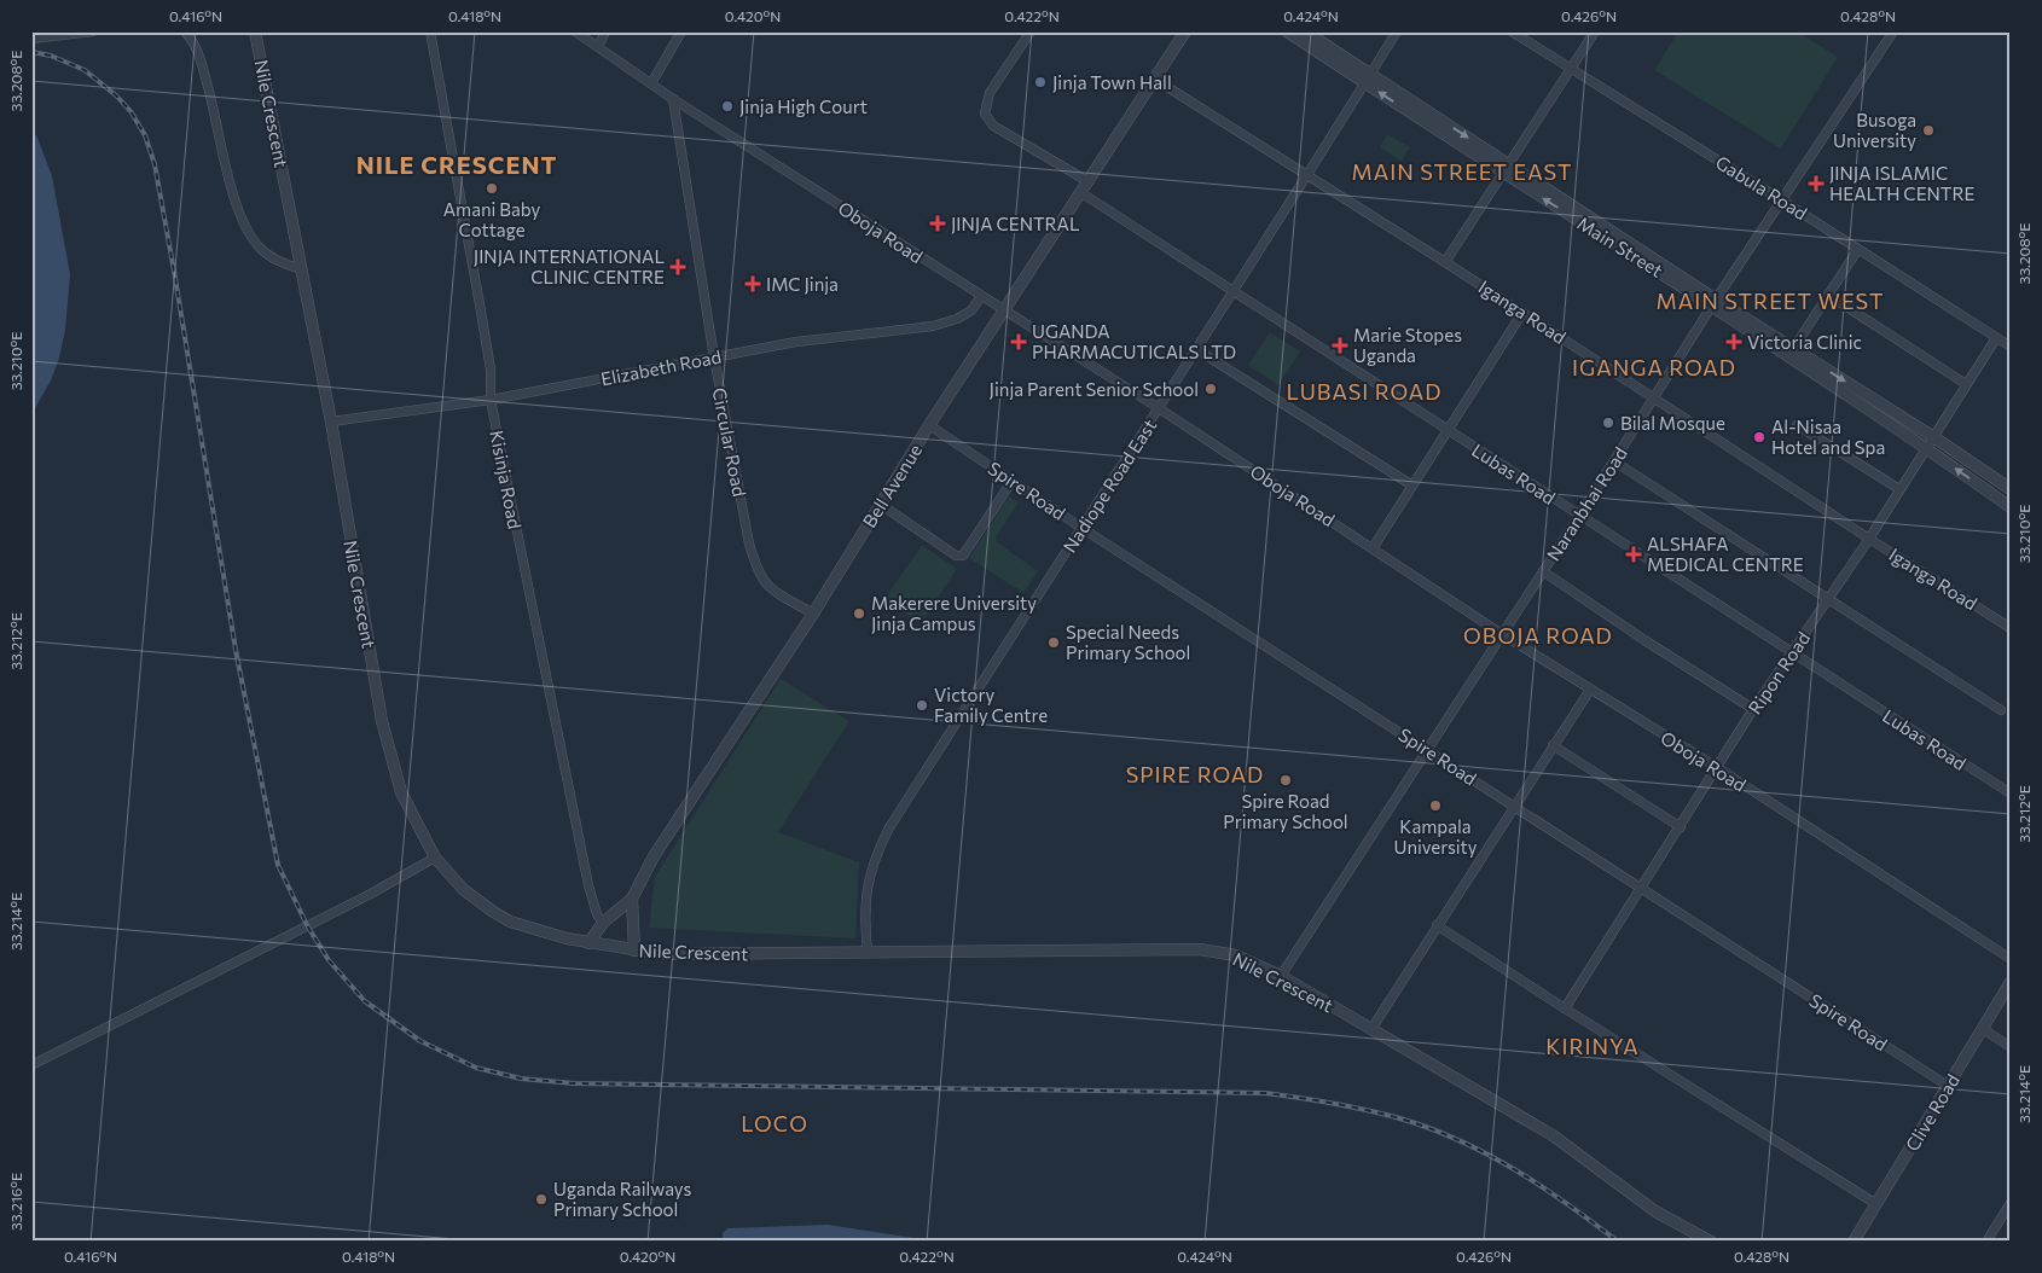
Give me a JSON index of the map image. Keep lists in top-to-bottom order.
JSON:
{
  "streets": {
    "street": [
      "Nile Crescent",
      "Gabula Road",
      "Oboja Road",
      "Main Street",
      "Iganga Road",
      "Elizabeth Road",
      "Circular Road",
      "Lubas Road",
      "Kisinja Road",
      "Bell Avenue",
      "Nadiope Road East",
      "Spire Road",
      "Naranbhai Road",
      "Ripon Road",
      "Clive Road"
    ]
  },
  "crossings": [
    ["Nile Crescent", "Elizabeth Road"],
    ["Nile Crescent", "Bell Avenue"],
    ["Nile Crescent", "Nadiope Road East"],
    ["Nile Crescent", "Naranbhai Road"],
    ["Gabula Road", "Naranbhai Road"],
    ["Gabula Road", "Ripon Road"],
    ["Oboja Road", "Elizabeth Road"],
    ["Oboja Road", "Circular Road"],
    ["Oboja Road", "Bell Avenue"],
    ["Oboja Road", "Nadiope Road East"],
    ["Oboja Road", "Naranbhai Road"],
    ["Oboja Road", "Ripon Road"],
    ["Main Street", "Nadiope Road East"],
    ["Main Street", "Naranbhai Road"],
    ["Main Street", "Ripon Road"],
    ["Iganga Road", "Bell Avenue"],
    ["Iganga Road", "Nadiope Road East"],
    ["Iganga Road", "Naranbhai Road"],
    ["Iganga Road", "Ripon Road"],
    ["Elizabeth Road", "Circular Road"],
    ["Elizabeth Road", "Kisinja Road"],
    ["Circular Road", "Bell Avenue"],
    ["Lubas Road", "Bell Avenue"],
    ["Lubas Road", "Nadiope Road East"],
    ["Lubas Road", "Naranbhai Road"],
    ["Lubas Road", "Ripon Road"],
    ["Bell Avenue", "Spire Road"],
    ["Nadiope Road East", "Spire Road"],
    ["Spire Road", "Naranbhai Road"],
    ["Spire Road", "Ripon Road"],
    ["Spire Road", "Clive Road"]
  ],
  "districts": [
    "NILE CRESCENT",
    "MAIN STREET EAST",
    "MAIN STREET WEST",
    "IGANGA ROAD",
    "LUBASI ROAD",
    "OBOJA ROAD",
    "SPIRE ROAD",
    "KIRINYA",
    "LOCO"
  ],
  "places": {
    "other": [
      "Jinja Town Hall",
      "Jinja High Court",
      "Busoga University",
      "Amani Baby Cottage",
      "Jinja Parent Senior School",
      "Bilal Mosque",
      "Al-Nisaa Hotel and Spa",
      "Makerere University Jinja Campus",
      "Special Needs Primary School",
      "Victory Family Centre",
      "Spire Road Primary School",
      "Kampala University",
      "Uganda Railways Primary School"
    ],
    "health": [
      "JINJA ISLAMIC HEALTH CENTRE",
      "JINJA CENTRAL",
      "JINJA INTERNATIONAL CLINIC CENTRE",
      "IMC Jinja",
      "UGANDA PHARMACUTICALS LTD",
      "Victoria Clinic",
      "Marie Stopes Uganda",
      "ALSHAFA MEDICAL CENTRE"
    ]
  },
  "coordinates": [
    "0.416°N",
    "0.418°N",
    "0.420°N",
    "0.422°N",
    "0.424°N",
    "0.426°N",
    "0.428°N",
    "33.208°E",
    "33.210°E",
    "33.212°E",
    "33.214°E",
    "33.216°E"
  ]
}
